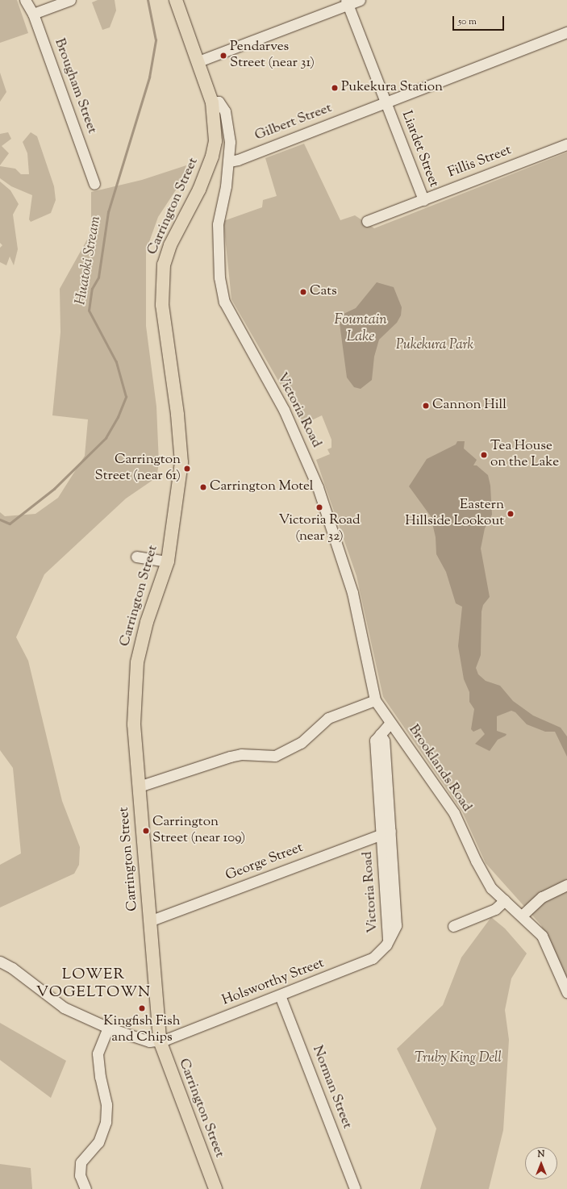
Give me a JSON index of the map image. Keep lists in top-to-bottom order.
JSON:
{
  "streets": {
    "main road": ["Carrington Street"],
    "street": [
      "Brougham Street",
      "Gilbert Street",
      "Liardet Street",
      "Fillis Street",
      "Victoria Road",
      "Brooklands Road",
      "George Street",
      "Holsworthy Street",
      "Norman Street"
    ]
  },
  "crossings": [
    ["Gilbert Street", "Liardet Street"],
    ["Gilbert Street", "Victoria Road"],
    ["Liardet Street", "Fillis Street"],
    ["Carrington Street", "Victoria Road"],
    ["Carrington Street", "George Street"],
    ["Carrington Street", "Holsworthy Street"],
    ["Victoria Road", "Brooklands Road"],
    ["Victoria Road", "George Street"],
    ["Victoria Road", "Holsworthy Street"],
    ["Holsworthy Street", "Norman Street"]
  ],
  "districts": ["LOWER VOGELTOWN"],
  "water": ["Huatoki Stream", "Fountain Lake"],
  "parks": ["Pukekura Park", "Truby King Dell"],
  "places": [
    "Pendarves Street (near 31)",
    "Pukekura Station",
    "Cats",
    "Cannon Hill",
    "Tea House on the Lake",
    "Carrington Street (near 61)",
    "Carrington Motel",
    "Victoria Road (near 32)",
    "Eastern Hillside Lookout",
    "Carrington Street (near 109)",
    "Kingfish Fish and Chips"
  ],
  "scale_bar": "50 m",
  "north": "top"
}
